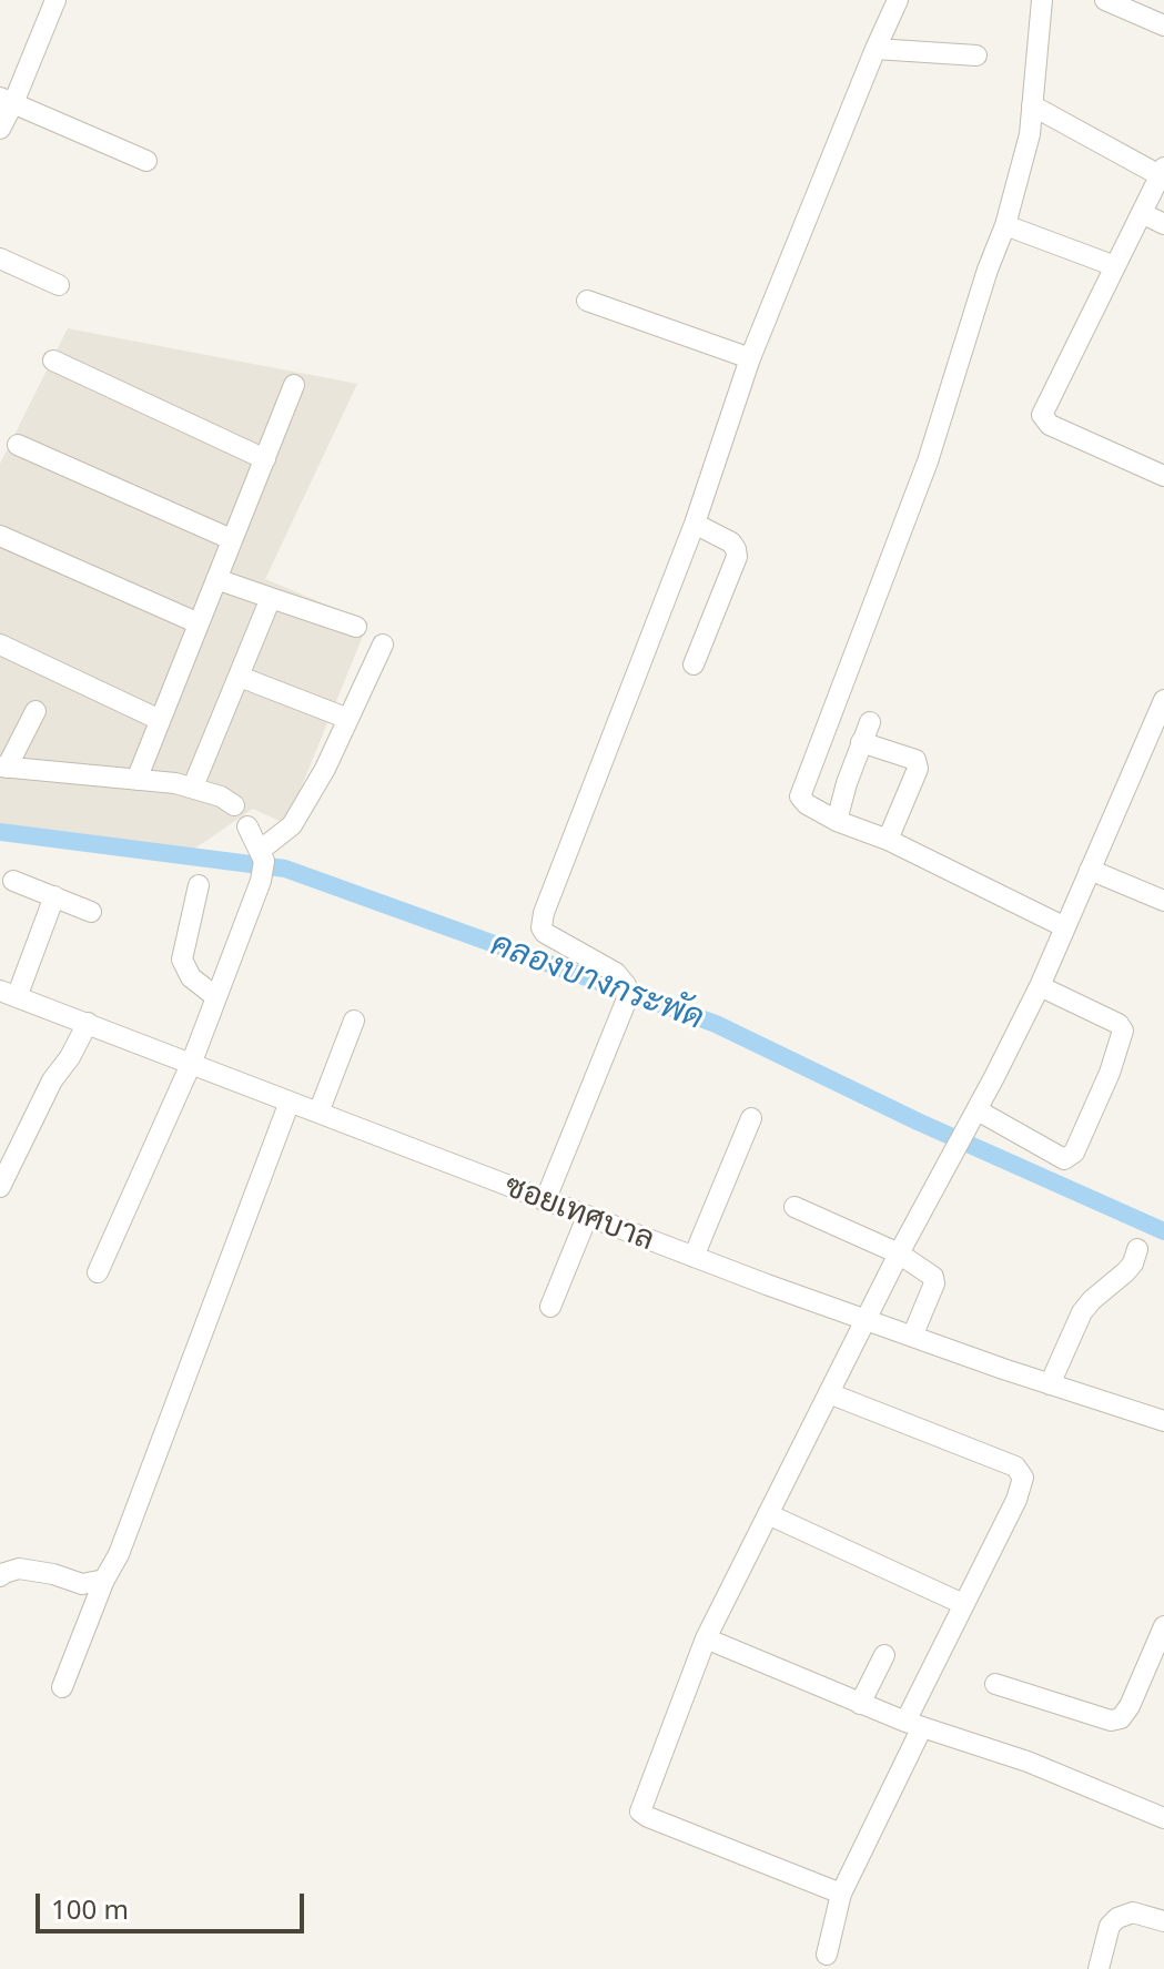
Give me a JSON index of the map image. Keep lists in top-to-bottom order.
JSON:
{
  "streets": {
    "street": ["ซอยเทศบาล"]
  },
  "water": ["คลองบางกระพัด"],
  "scale_bar": "100 m"
}
